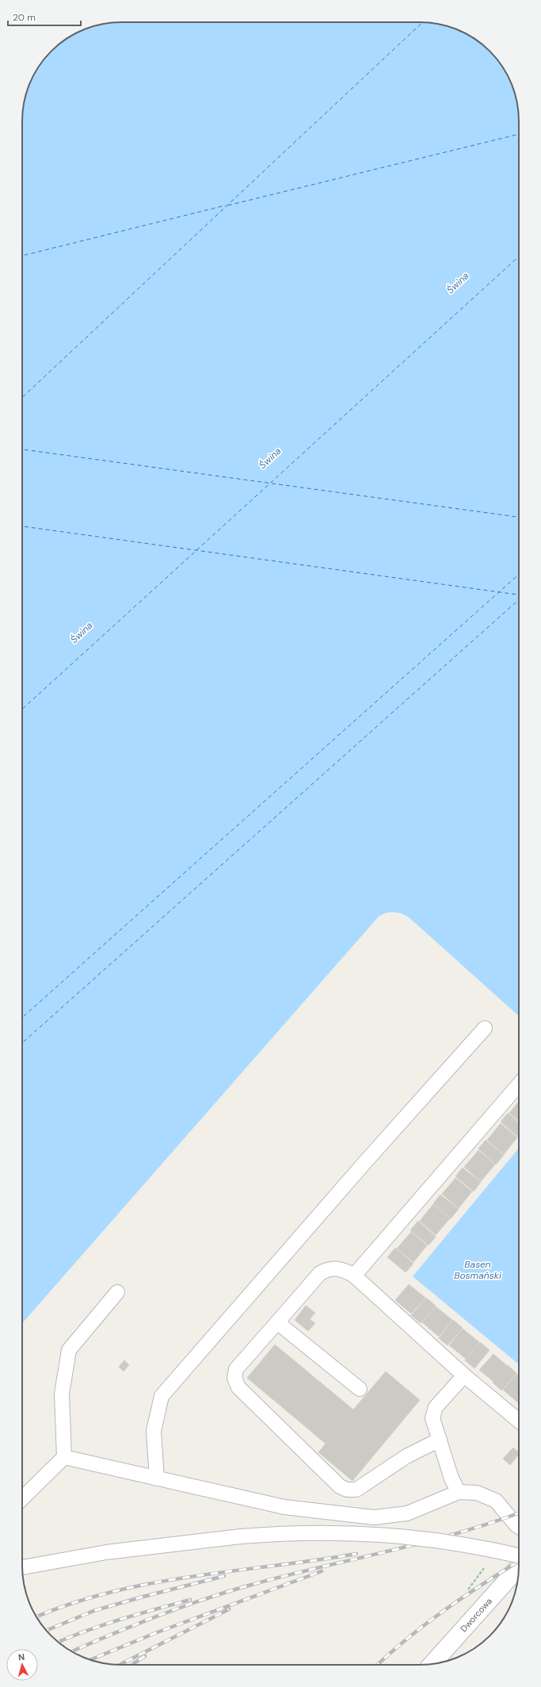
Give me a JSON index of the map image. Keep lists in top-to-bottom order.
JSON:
{
  "streets": {
    "street": ["Dworcowa"]
  },
  "water": ["Świna", "Basen Bosmański"],
  "scale_bar": "20 m",
  "north": "top"
}
